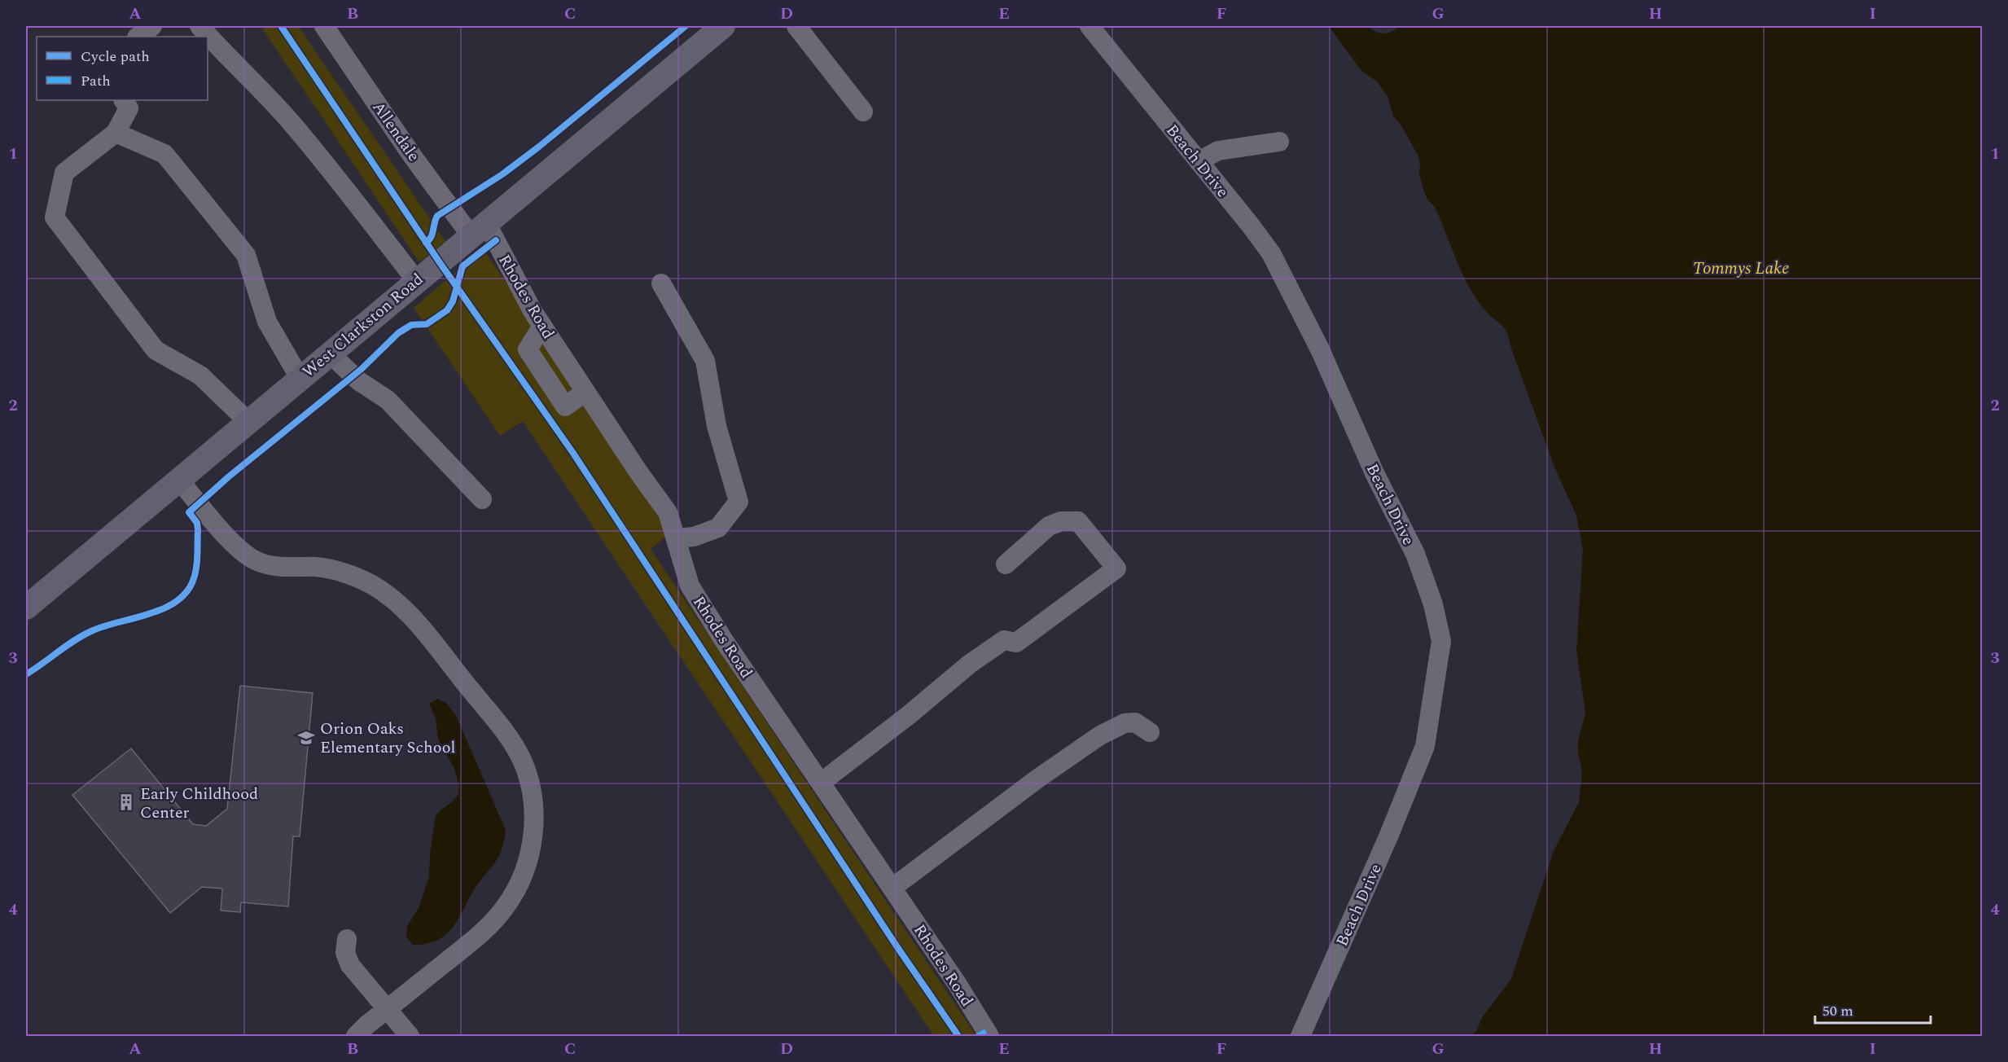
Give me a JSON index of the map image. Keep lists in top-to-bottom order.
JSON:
{
  "streets": {
    "main road": ["West Clarkston Road"],
    "street": ["Allendale", "Beach Drive", "Rhodes Road"]
  },
  "crossings": [
    ["Allendale", "Rhodes Road"],
    ["Allendale", "West Clarkston Road"],
    ["Rhodes Road", "West Clarkston Road"]
  ],
  "water": ["Tommys Lake"],
  "places": {
    "school or university": ["Orion Oaks Elementary School"],
    "building": ["Early Childhood Center"]
  },
  "legend": ["Cycle path", "Path"],
  "scale_bar": "50 m",
  "grid": {
    "columns": [
      "A",
      "B",
      "C",
      "D",
      "E",
      "F",
      "G",
      "H",
      "I"
    ],
    "rows": [
      "1",
      "2",
      "3",
      "4"
    ]
  }
}
